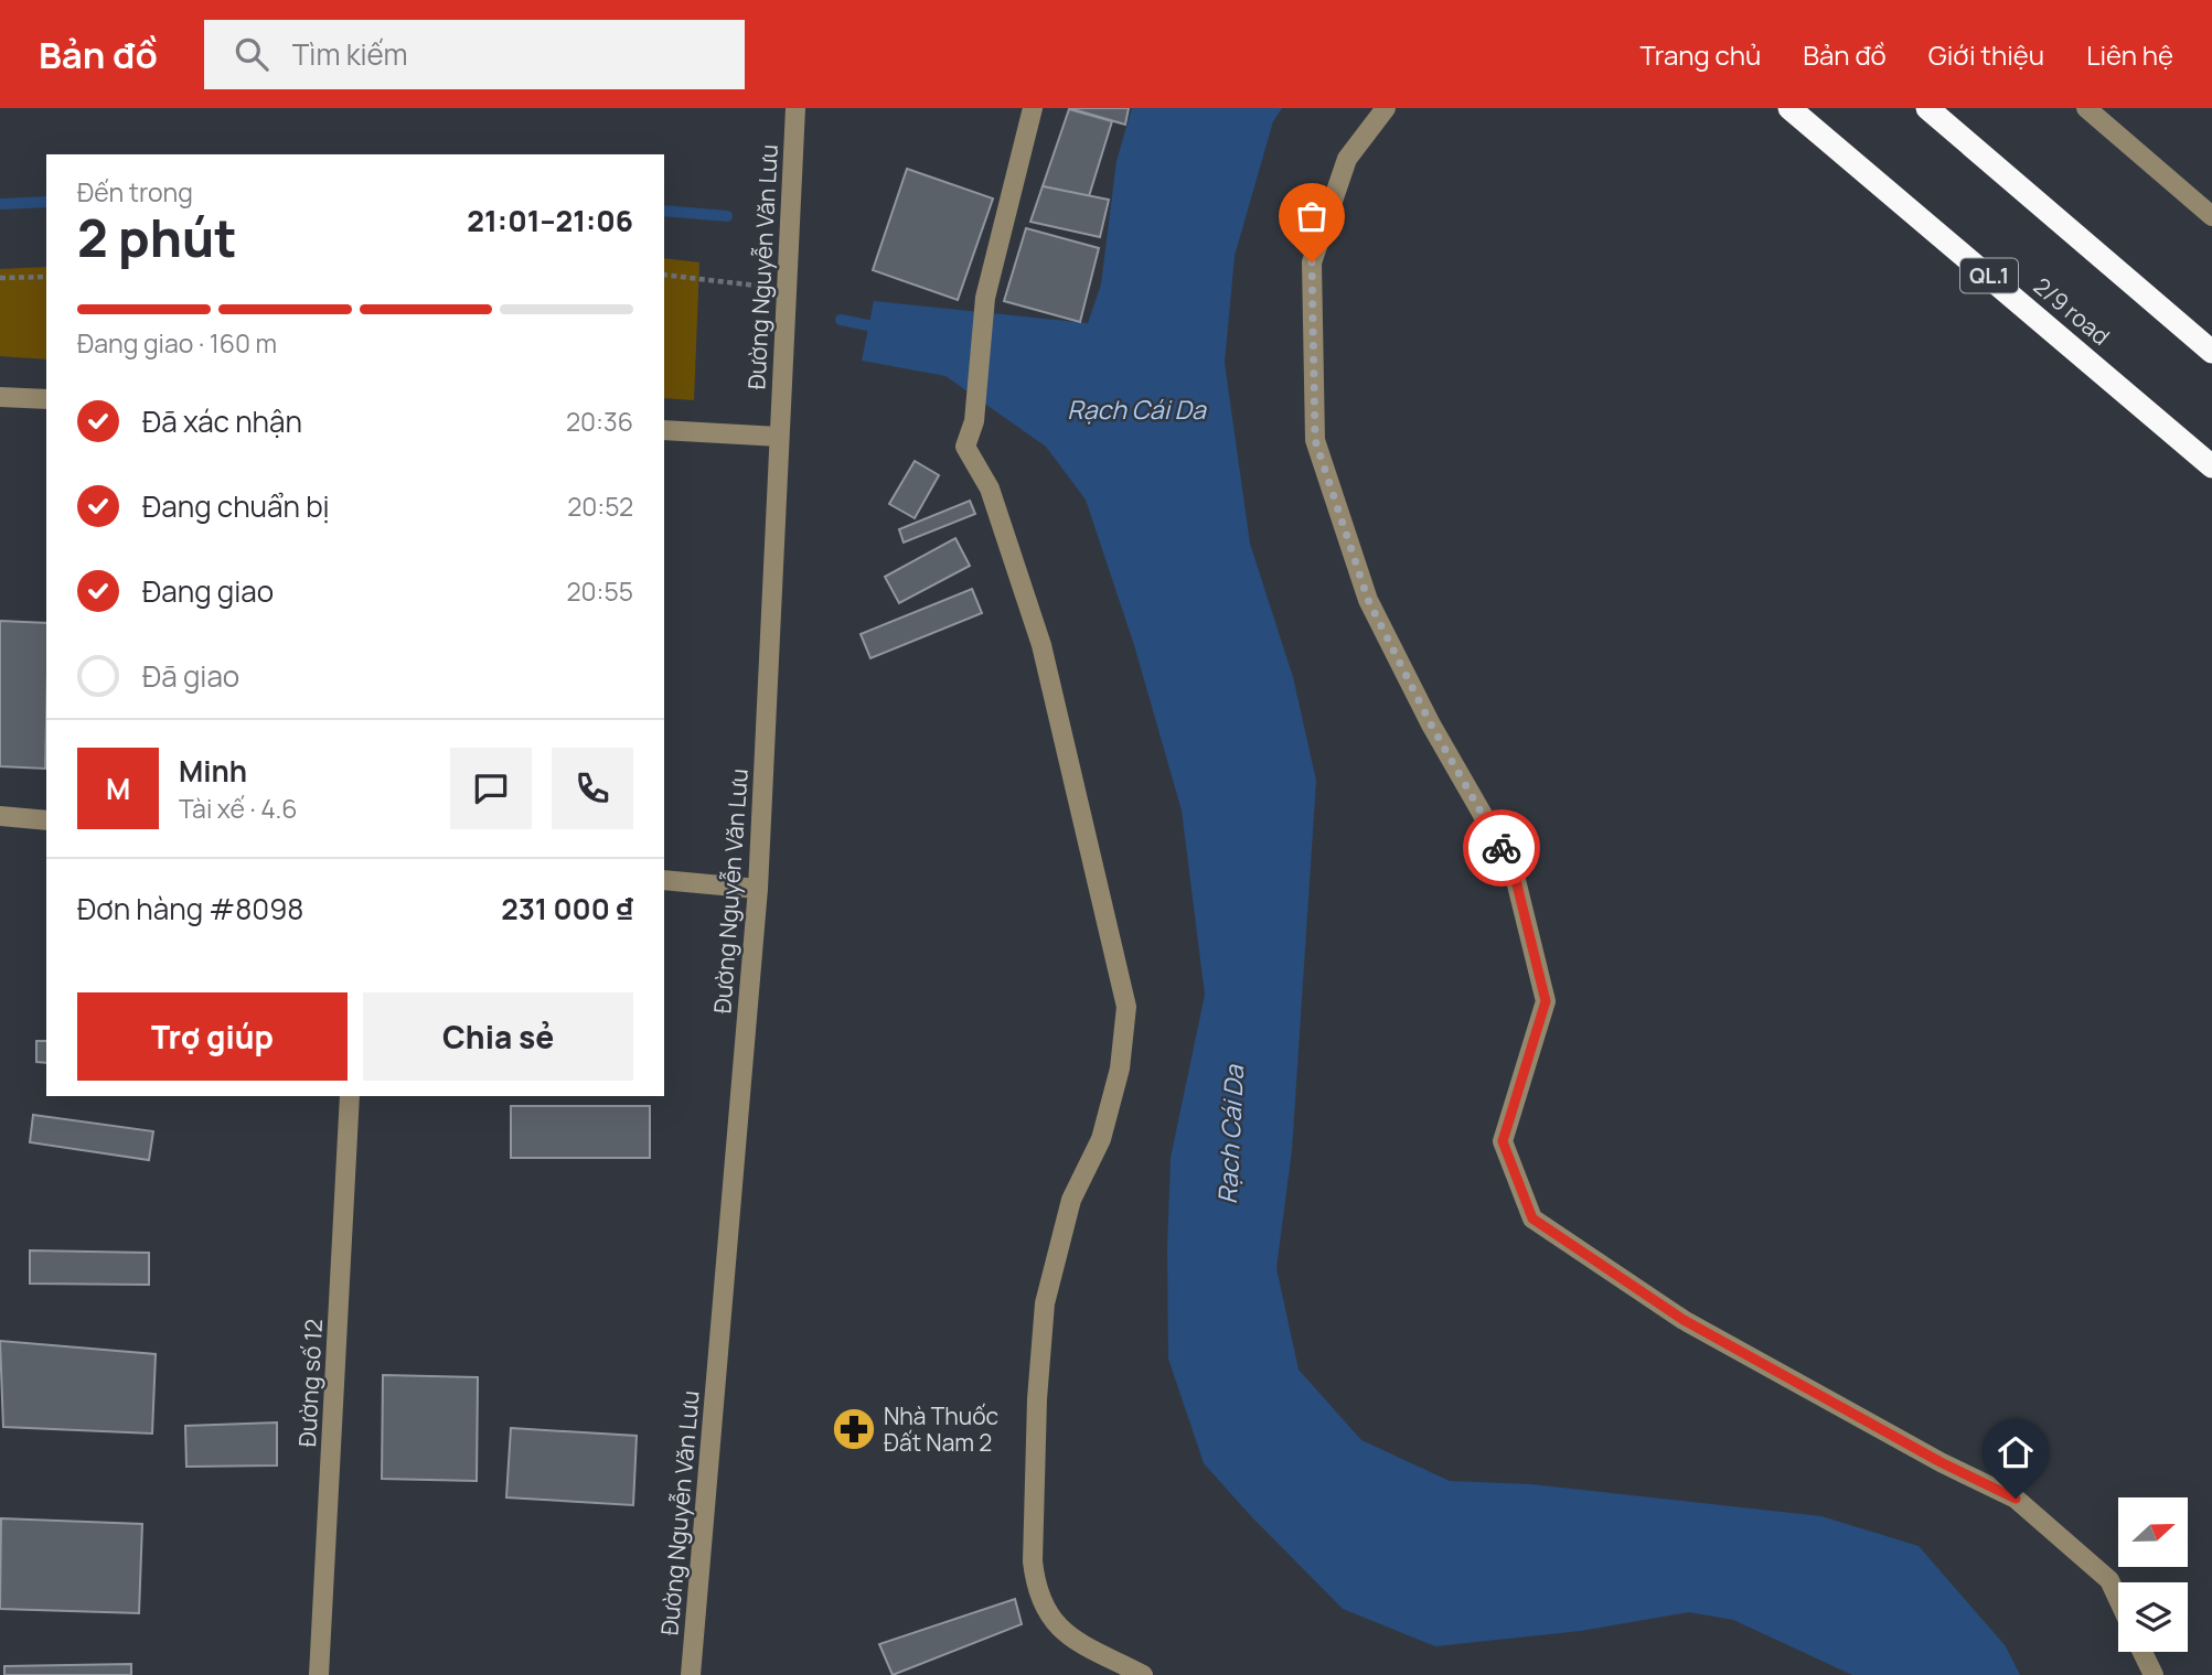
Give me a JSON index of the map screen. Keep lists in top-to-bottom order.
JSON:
{
  "streets": {
    "highway": ["QL.1", "2/9 road"],
    "street": ["Đường Nguyễn Văn Lưu", "Đường số 12"]
  },
  "water": ["Rạch Cái Da"],
  "places": {
    "pharmacy": ["Nhà Thuốc Đất Nam 2"]
  },
  "north": "right",
  "page": {
    "header": "Bản đồ",
    "search": "Tìm kiếm",
    "nav": [
      "Trang chủ",
      "Bản đồ",
      "Giới thiệu",
      "Liên hệ"
    ],
    "heading": ["2 phút", "Đến trong", "21:01–21:06"],
    "panel": [
      "Minh",
      "Tài xế · 4.6",
      "Đơn hàng #8098",
      "231 000 ₫"
    ],
    "bar": "Đang giao · 160 m",
    "list": [
      ["Đã xác nhận", "20:36"],
      ["Đang chuẩn bị", "20:52"],
      ["Đang giao", "20:55"],
      "Đã giao"
    ],
    "round": "M",
    "buttons": ["Trợ giúp", "Chia sẻ"]
  }
}
